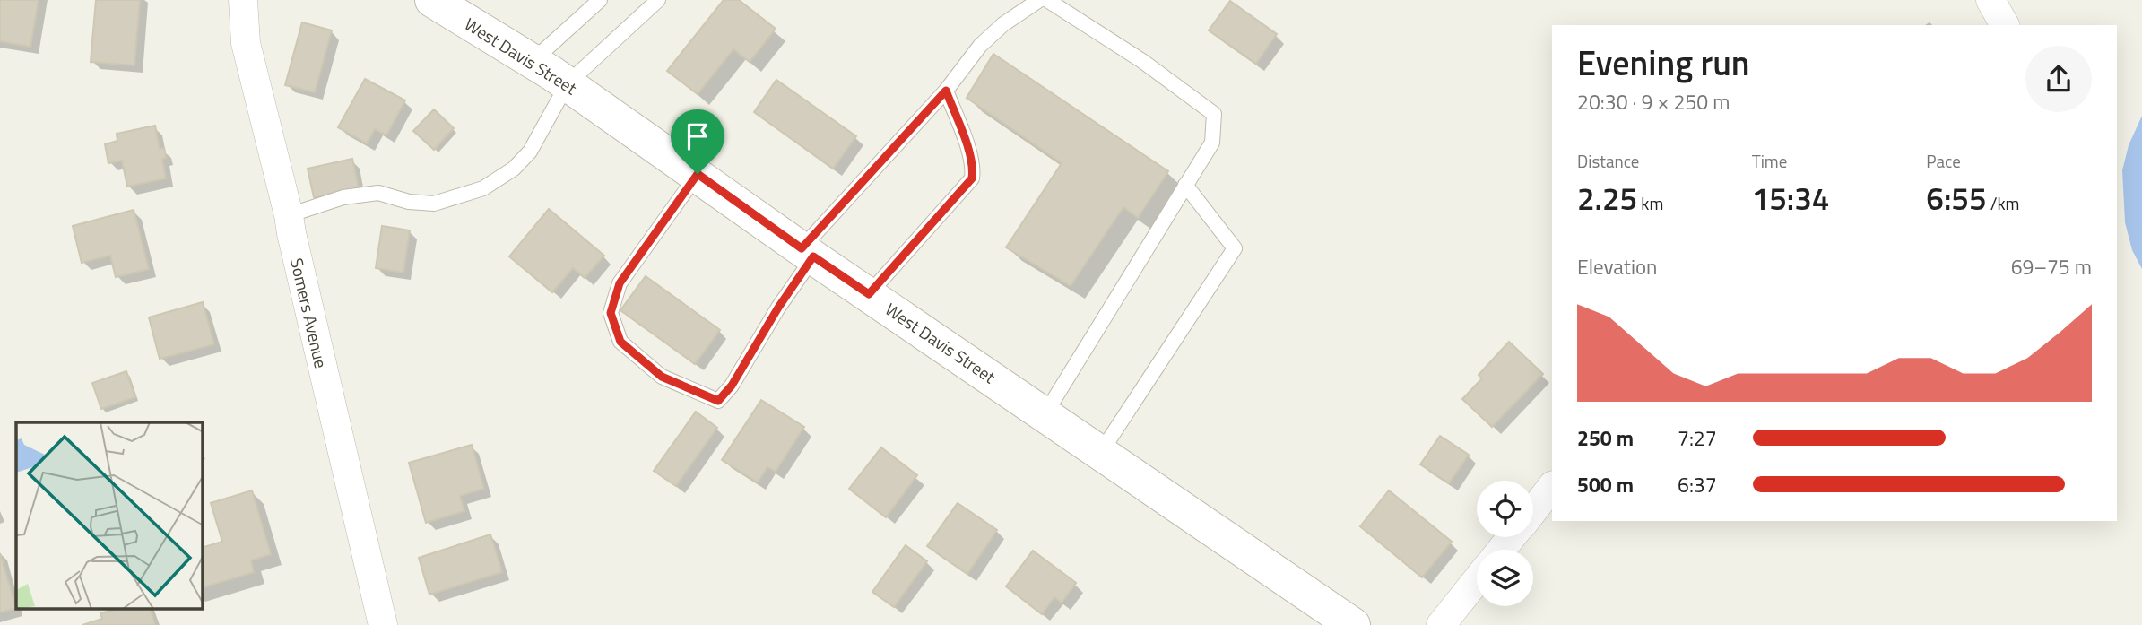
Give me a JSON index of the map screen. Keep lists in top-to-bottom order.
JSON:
{
  "streets": {
    "street": ["West Davis Street", "Somers Avenue"]
  },
  "page": {
    "heading": ["Evening run", "20:30 · 9 × 250 m"],
    "stats": [
      ["Distance", "2.25 km"],
      ["Time", "15:34"],
      ["Pace", "6:55 /km"]
    ],
    "chart": ["Elevation", "69–75 m"],
    "list": [
      {
        "name": "250 m",
        "note": "7:27"
      },
      {
        "name": "500 m",
        "note": "6:37"
      }
    ]
  }
}
